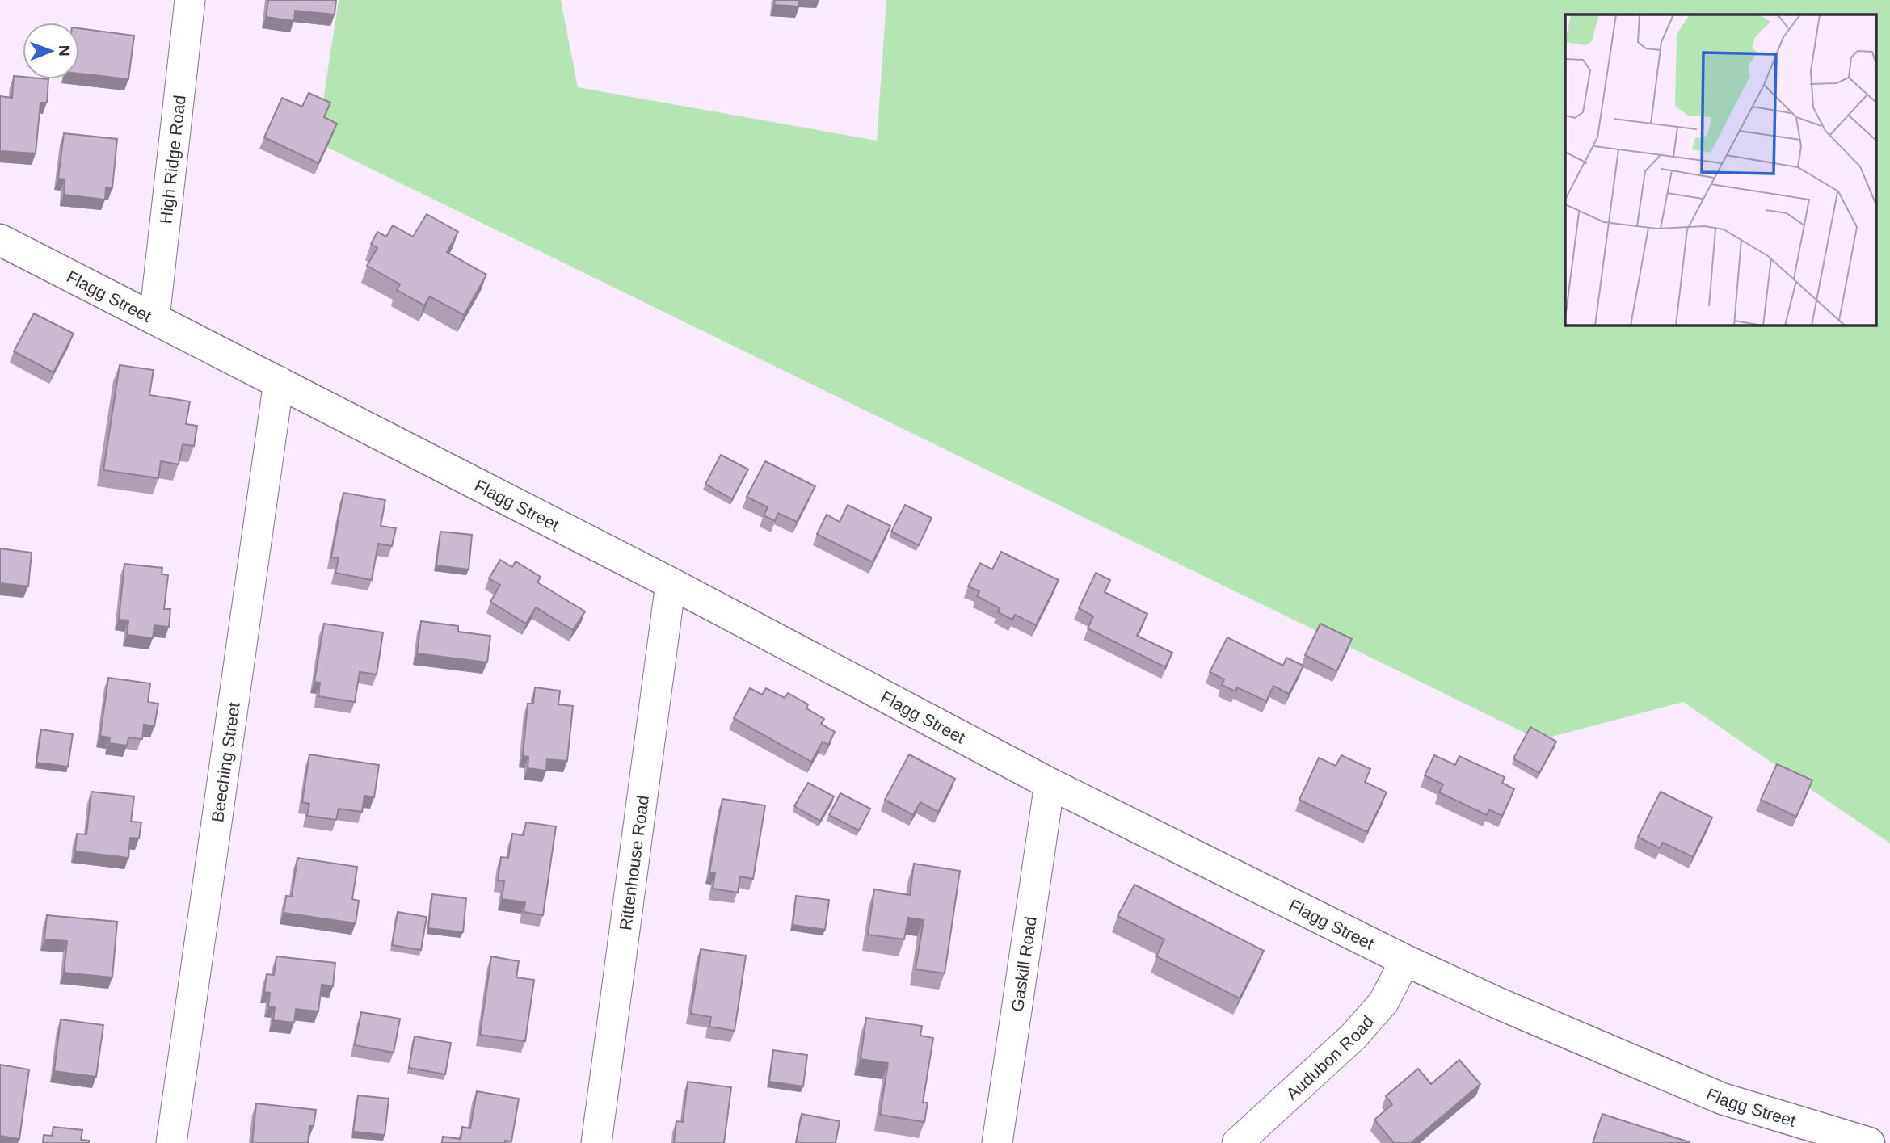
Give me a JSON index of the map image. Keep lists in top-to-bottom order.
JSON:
{
  "streets": {
    "street": [
      "High Ridge Road",
      "Flagg Street",
      "Beeching Street",
      "Rittenhouse Road",
      "Gaskill Road",
      "Audubon Road"
    ]
  },
  "crossings": [
    ["High Ridge Road", "Flagg Street"],
    ["Flagg Street", "Beeching Street"],
    ["Flagg Street", "Rittenhouse Road"],
    ["Flagg Street", "Gaskill Road"],
    ["Flagg Street", "Audubon Road"]
  ],
  "north": "right"
}
